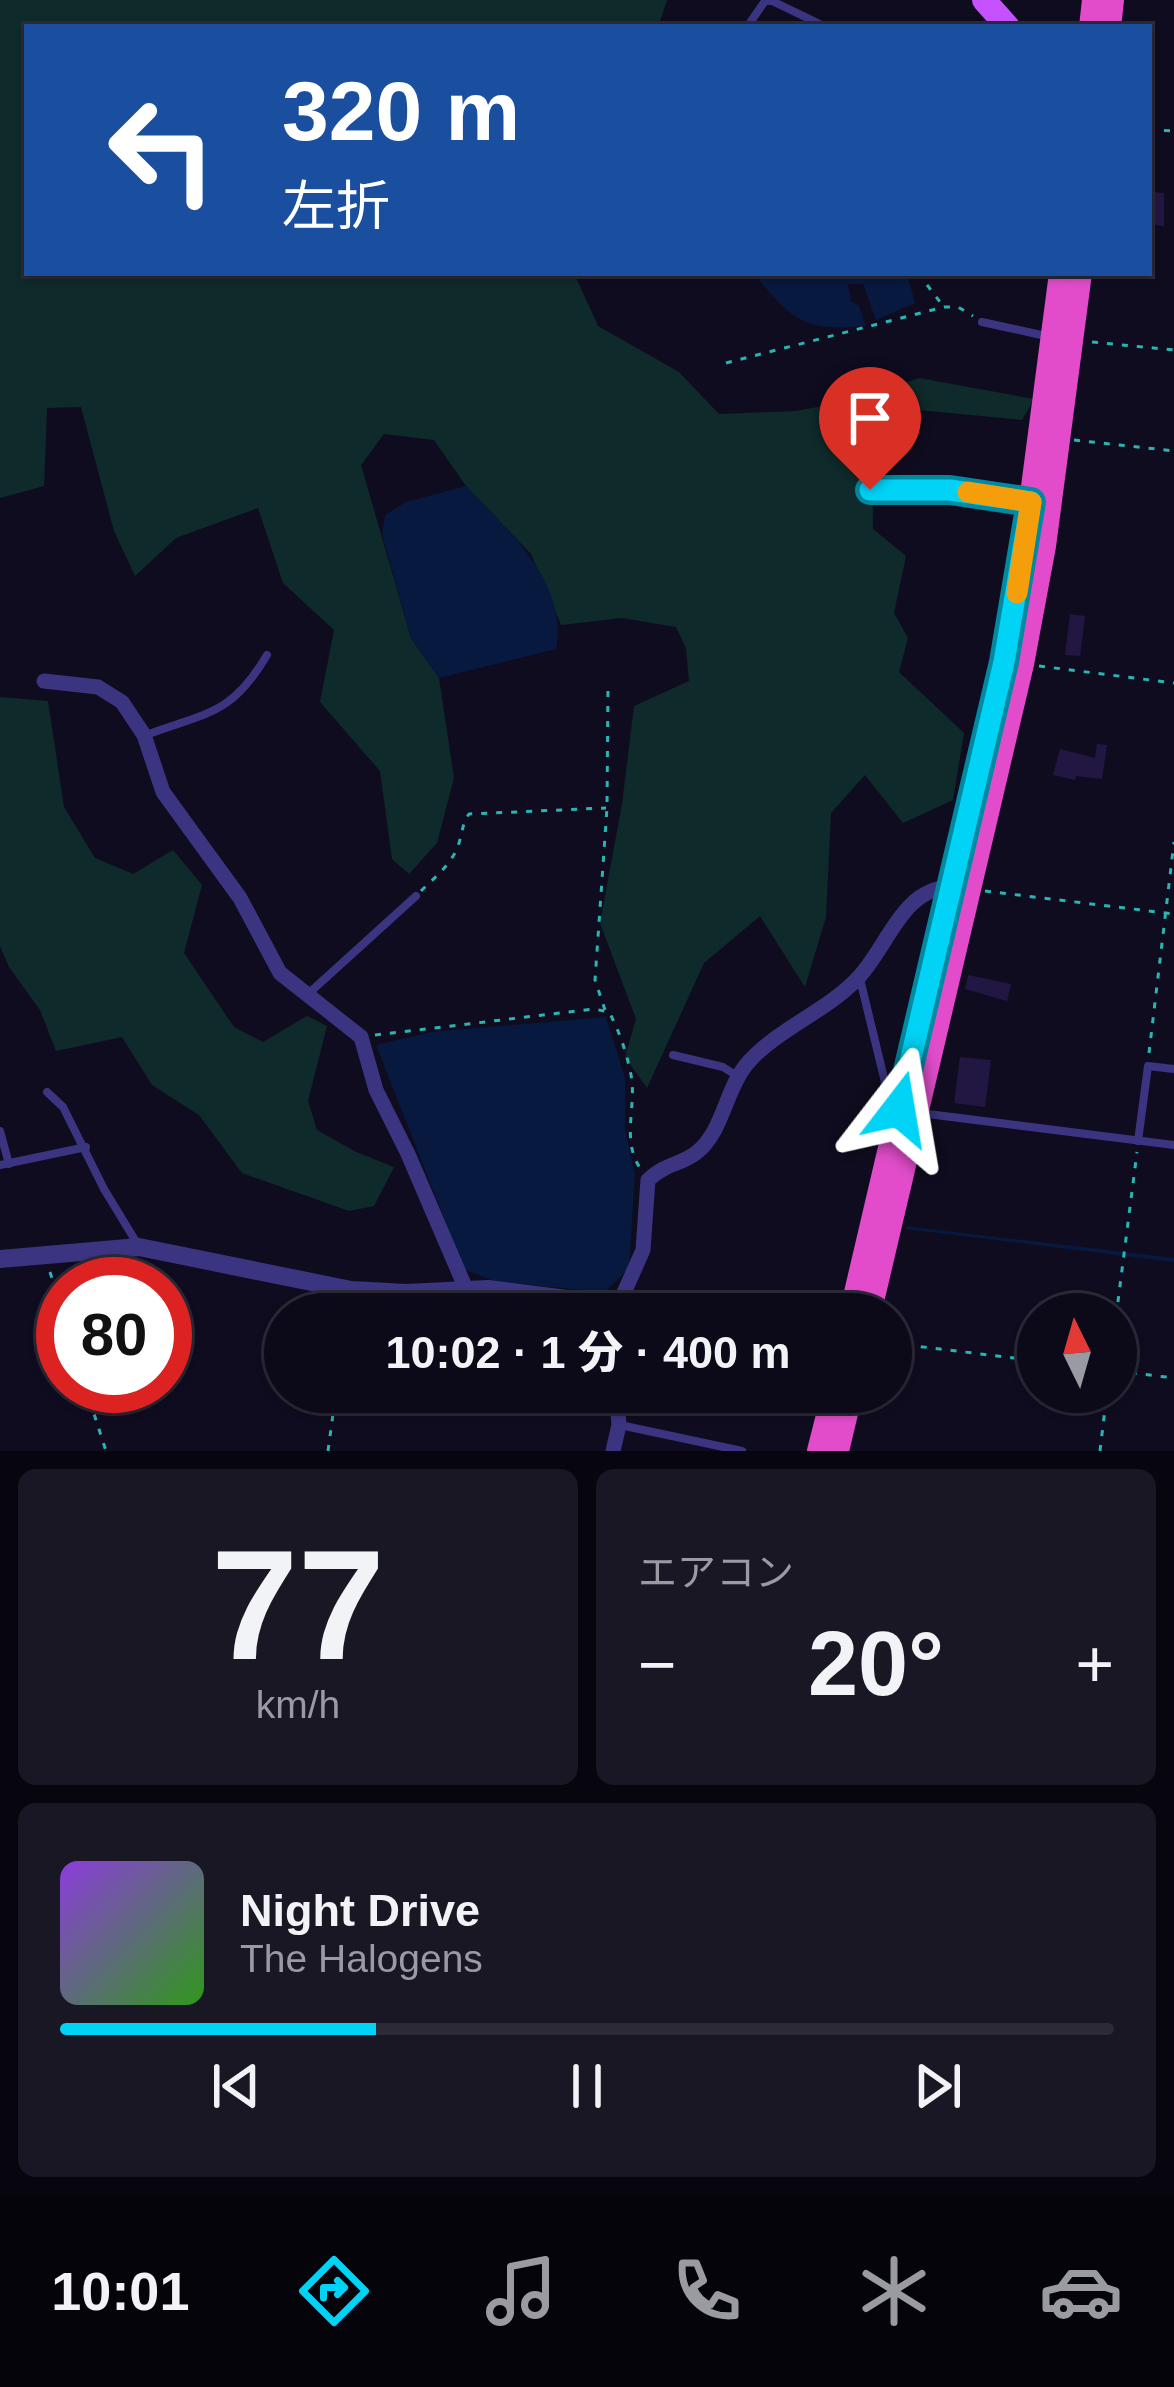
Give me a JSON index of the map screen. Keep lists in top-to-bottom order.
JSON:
{
  "north": "top",
  "page": {
    "turn": ["320 m", "左折"],
    "limit": "80",
    "trip": "10:02 · 1 分 · 400 m",
    "tile": [
      ["77", "km/h"],
      "エアコン"
    ],
    "heat": ["−", "20°", "+"],
    "song": ["Night Drive", "The Halogens"],
    "tabs": "10:01"
  }
}
